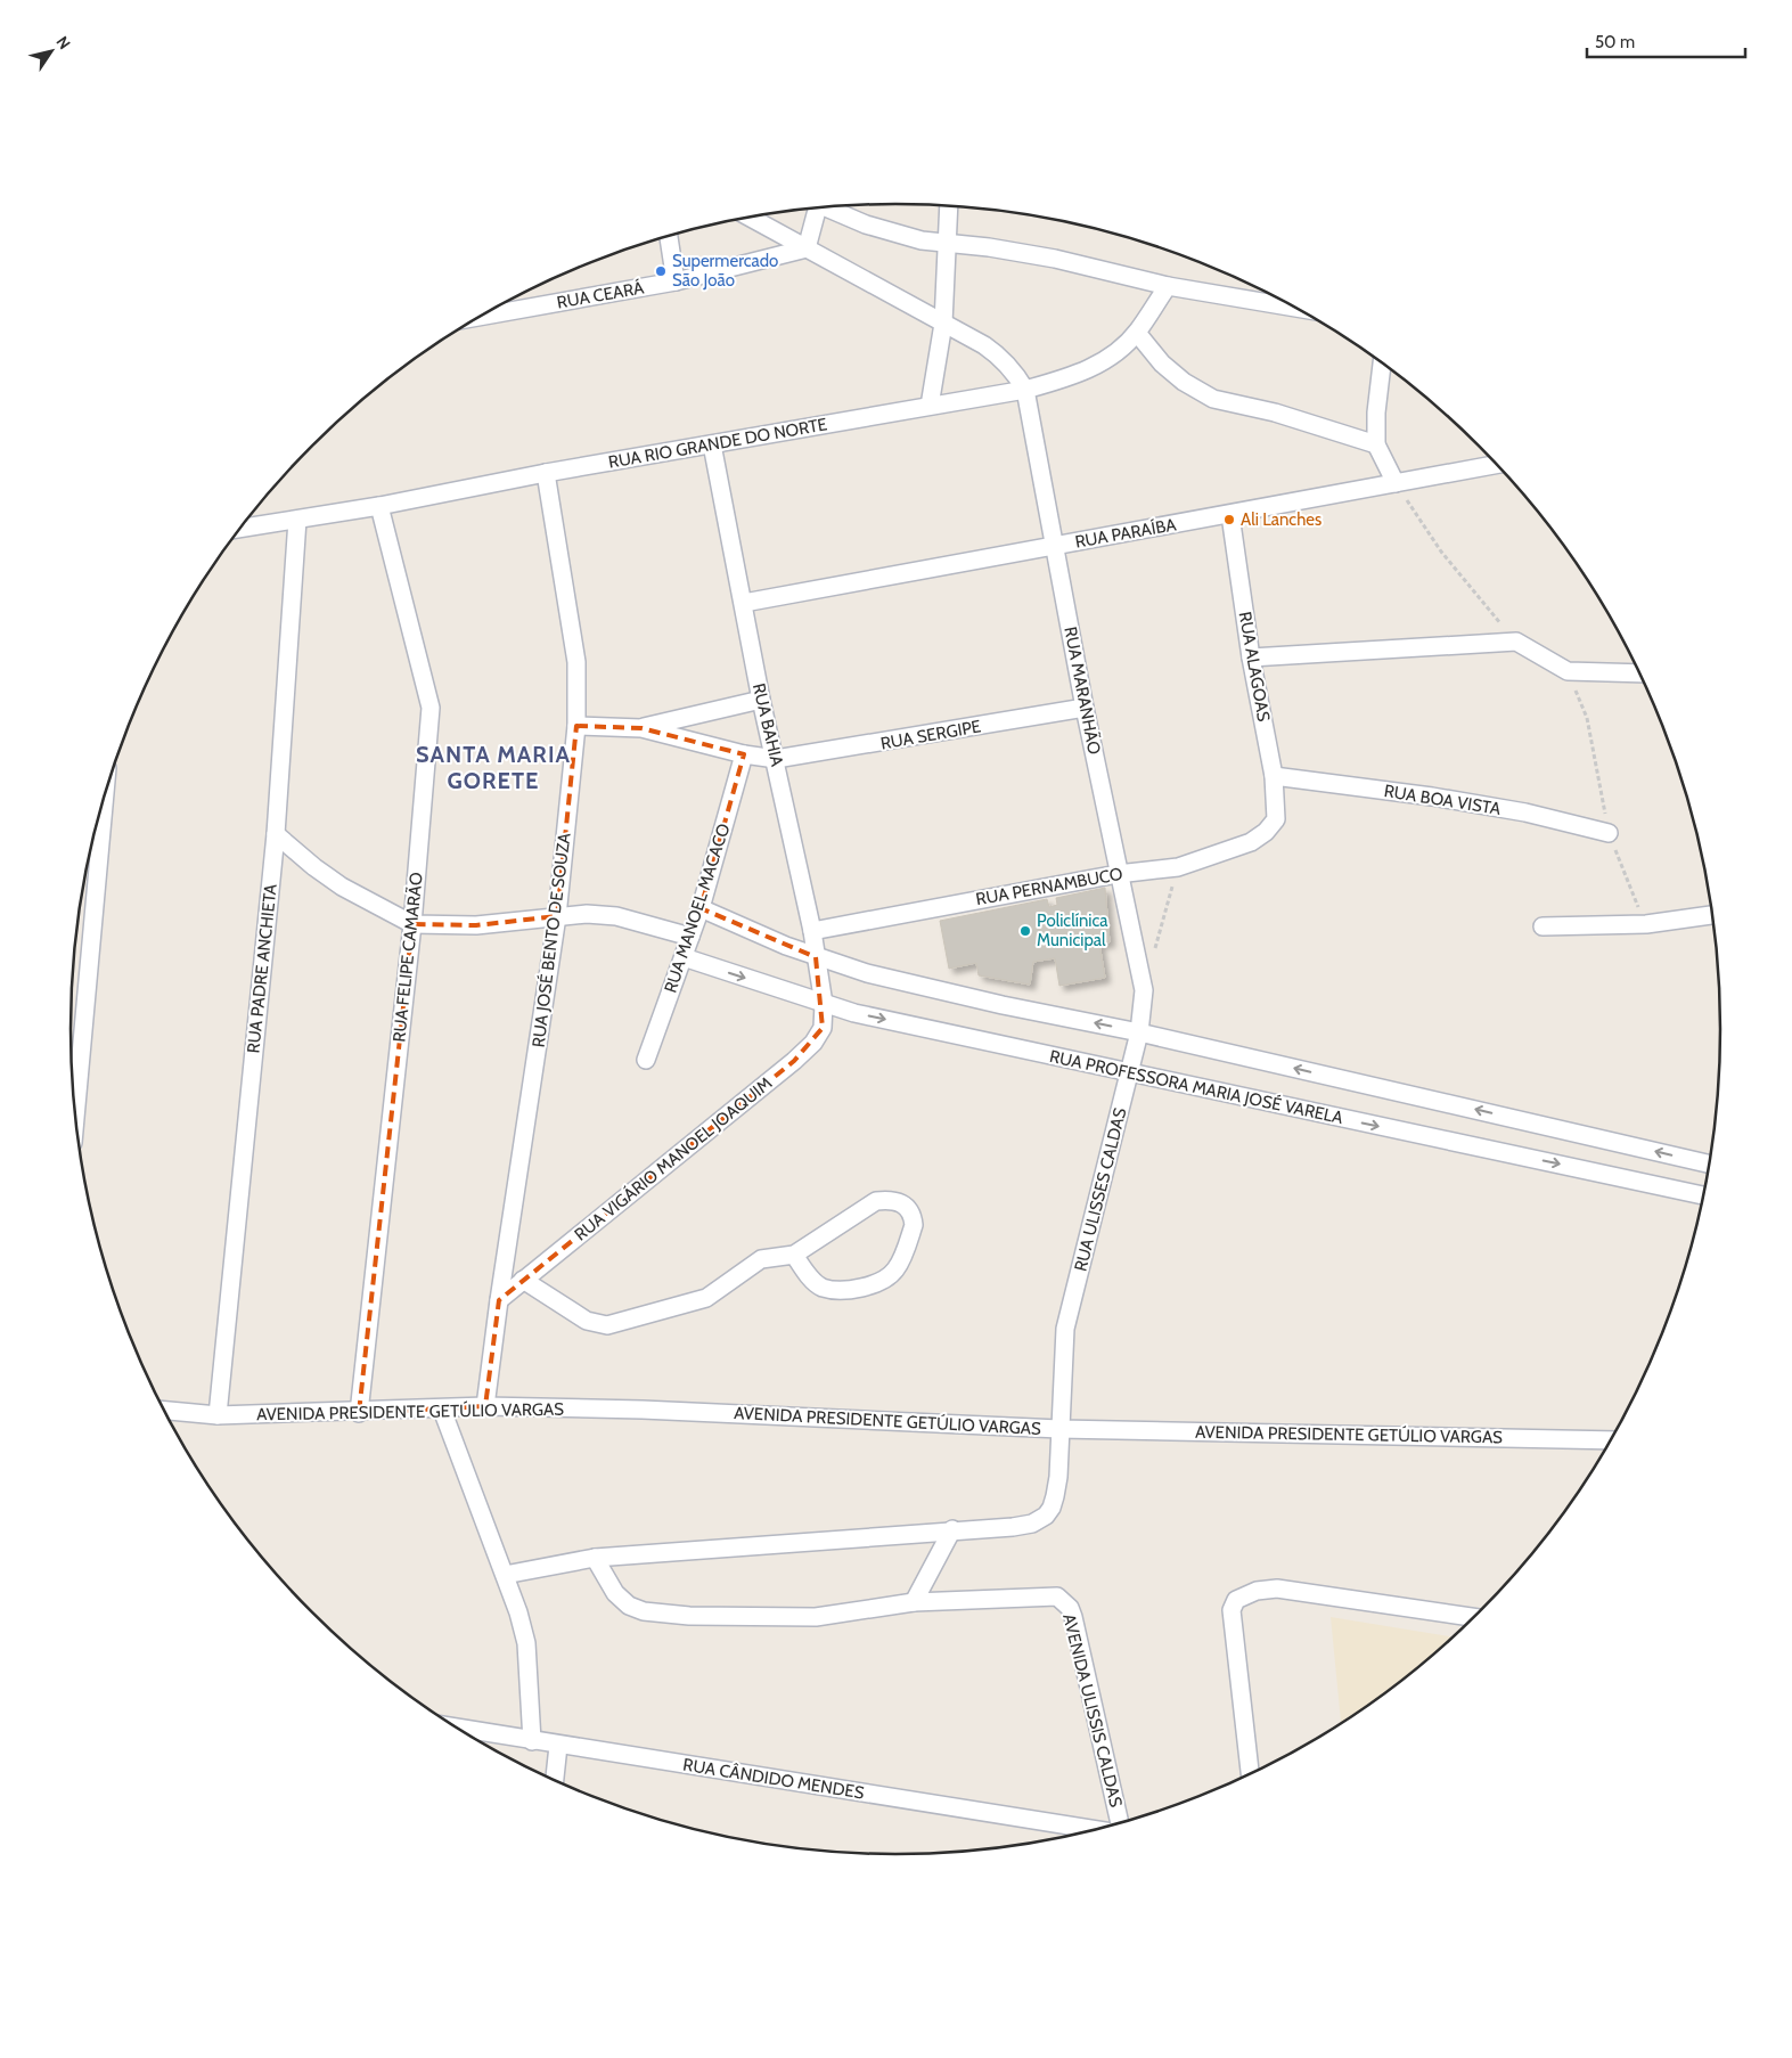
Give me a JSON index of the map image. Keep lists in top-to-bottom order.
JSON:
{
  "streets": {
    "street": [
      "RUA CEARÁ",
      "RUA RIO GRANDE DO NORTE",
      "RUA PARAÍBA",
      "RUA ALAGOAS",
      "RUA MARANHÃO",
      "RUA BAHIA",
      "RUA SERGIPE",
      "RUA BOA VISTA",
      "RUA PERNAMBUCO",
      "RUA MANOEL MACACO",
      "RUA JOSÉ BENTO DE SOUZA",
      "RUA FELIPE CAMARÃO",
      "RUA PADRE ANCHIETA",
      "RUA PROFESSORA MARIA JOSÉ VARELA",
      "RUA VIGÁRIO MANOEL JOAQUIM",
      "RUA ULISSES CALDAS",
      "AVENIDA PRESIDENTE GETÚLIO VARGAS",
      "AVENIDA ULISSIS CALDAS",
      "RUA CÂNDIDO MENDES"
    ]
  },
  "crossings": [
    ["RUA RIO GRANDE DO NORTE", "RUA MARANHÃO"],
    ["RUA RIO GRANDE DO NORTE", "RUA BAHIA"],
    ["RUA RIO GRANDE DO NORTE", "RUA JOSÉ BENTO DE SOUZA"],
    ["RUA RIO GRANDE DO NORTE", "RUA FELIPE CAMARÃO"],
    ["RUA RIO GRANDE DO NORTE", "RUA PADRE ANCHIETA"],
    ["RUA PARAÍBA", "RUA ALAGOAS"],
    ["RUA PARAÍBA", "RUA MARANHÃO"],
    ["RUA PARAÍBA", "RUA BAHIA"],
    ["RUA ALAGOAS", "RUA BOA VISTA"],
    ["RUA ALAGOAS", "RUA PERNAMBUCO"],
    ["RUA MARANHÃO", "RUA SERGIPE"],
    ["RUA MARANHÃO", "RUA PERNAMBUCO"],
    ["RUA MARANHÃO", "RUA ULISSES CALDAS"],
    ["RUA BAHIA", "RUA SERGIPE"],
    ["RUA BAHIA", "RUA PERNAMBUCO"],
    ["RUA BAHIA", "RUA PROFESSORA MARIA JOSÉ VARELA"],
    ["RUA BAHIA", "RUA VIGÁRIO MANOEL JOAQUIM"],
    ["RUA SERGIPE", "RUA MANOEL MACACO"],
    ["RUA MANOEL MACACO", "RUA PROFESSORA MARIA JOSÉ VARELA"],
    ["RUA JOSÉ BENTO DE SOUZA", "RUA VIGÁRIO MANOEL JOAQUIM"],
    ["RUA JOSÉ BENTO DE SOUZA", "AVENIDA PRESIDENTE GETÚLIO VARGAS"],
    ["RUA FELIPE CAMARÃO", "AVENIDA PRESIDENTE GETÚLIO VARGAS"],
    ["RUA PADRE ANCHIETA", "AVENIDA PRESIDENTE GETÚLIO VARGAS"],
    ["RUA PROFESSORA MARIA JOSÉ VARELA", "RUA VIGÁRIO MANOEL JOAQUIM"],
    ["RUA PROFESSORA MARIA JOSÉ VARELA", "RUA ULISSES CALDAS"],
    ["RUA ULISSES CALDAS", "AVENIDA PRESIDENTE GETÚLIO VARGAS"]
  ],
  "districts": ["SANTA MARIA GORETE"],
  "places": ["Supermercado São João", "Ali Lanches", "Policlínica Municipal"],
  "scale_bar": "50 m",
  "north": "top right"
}
